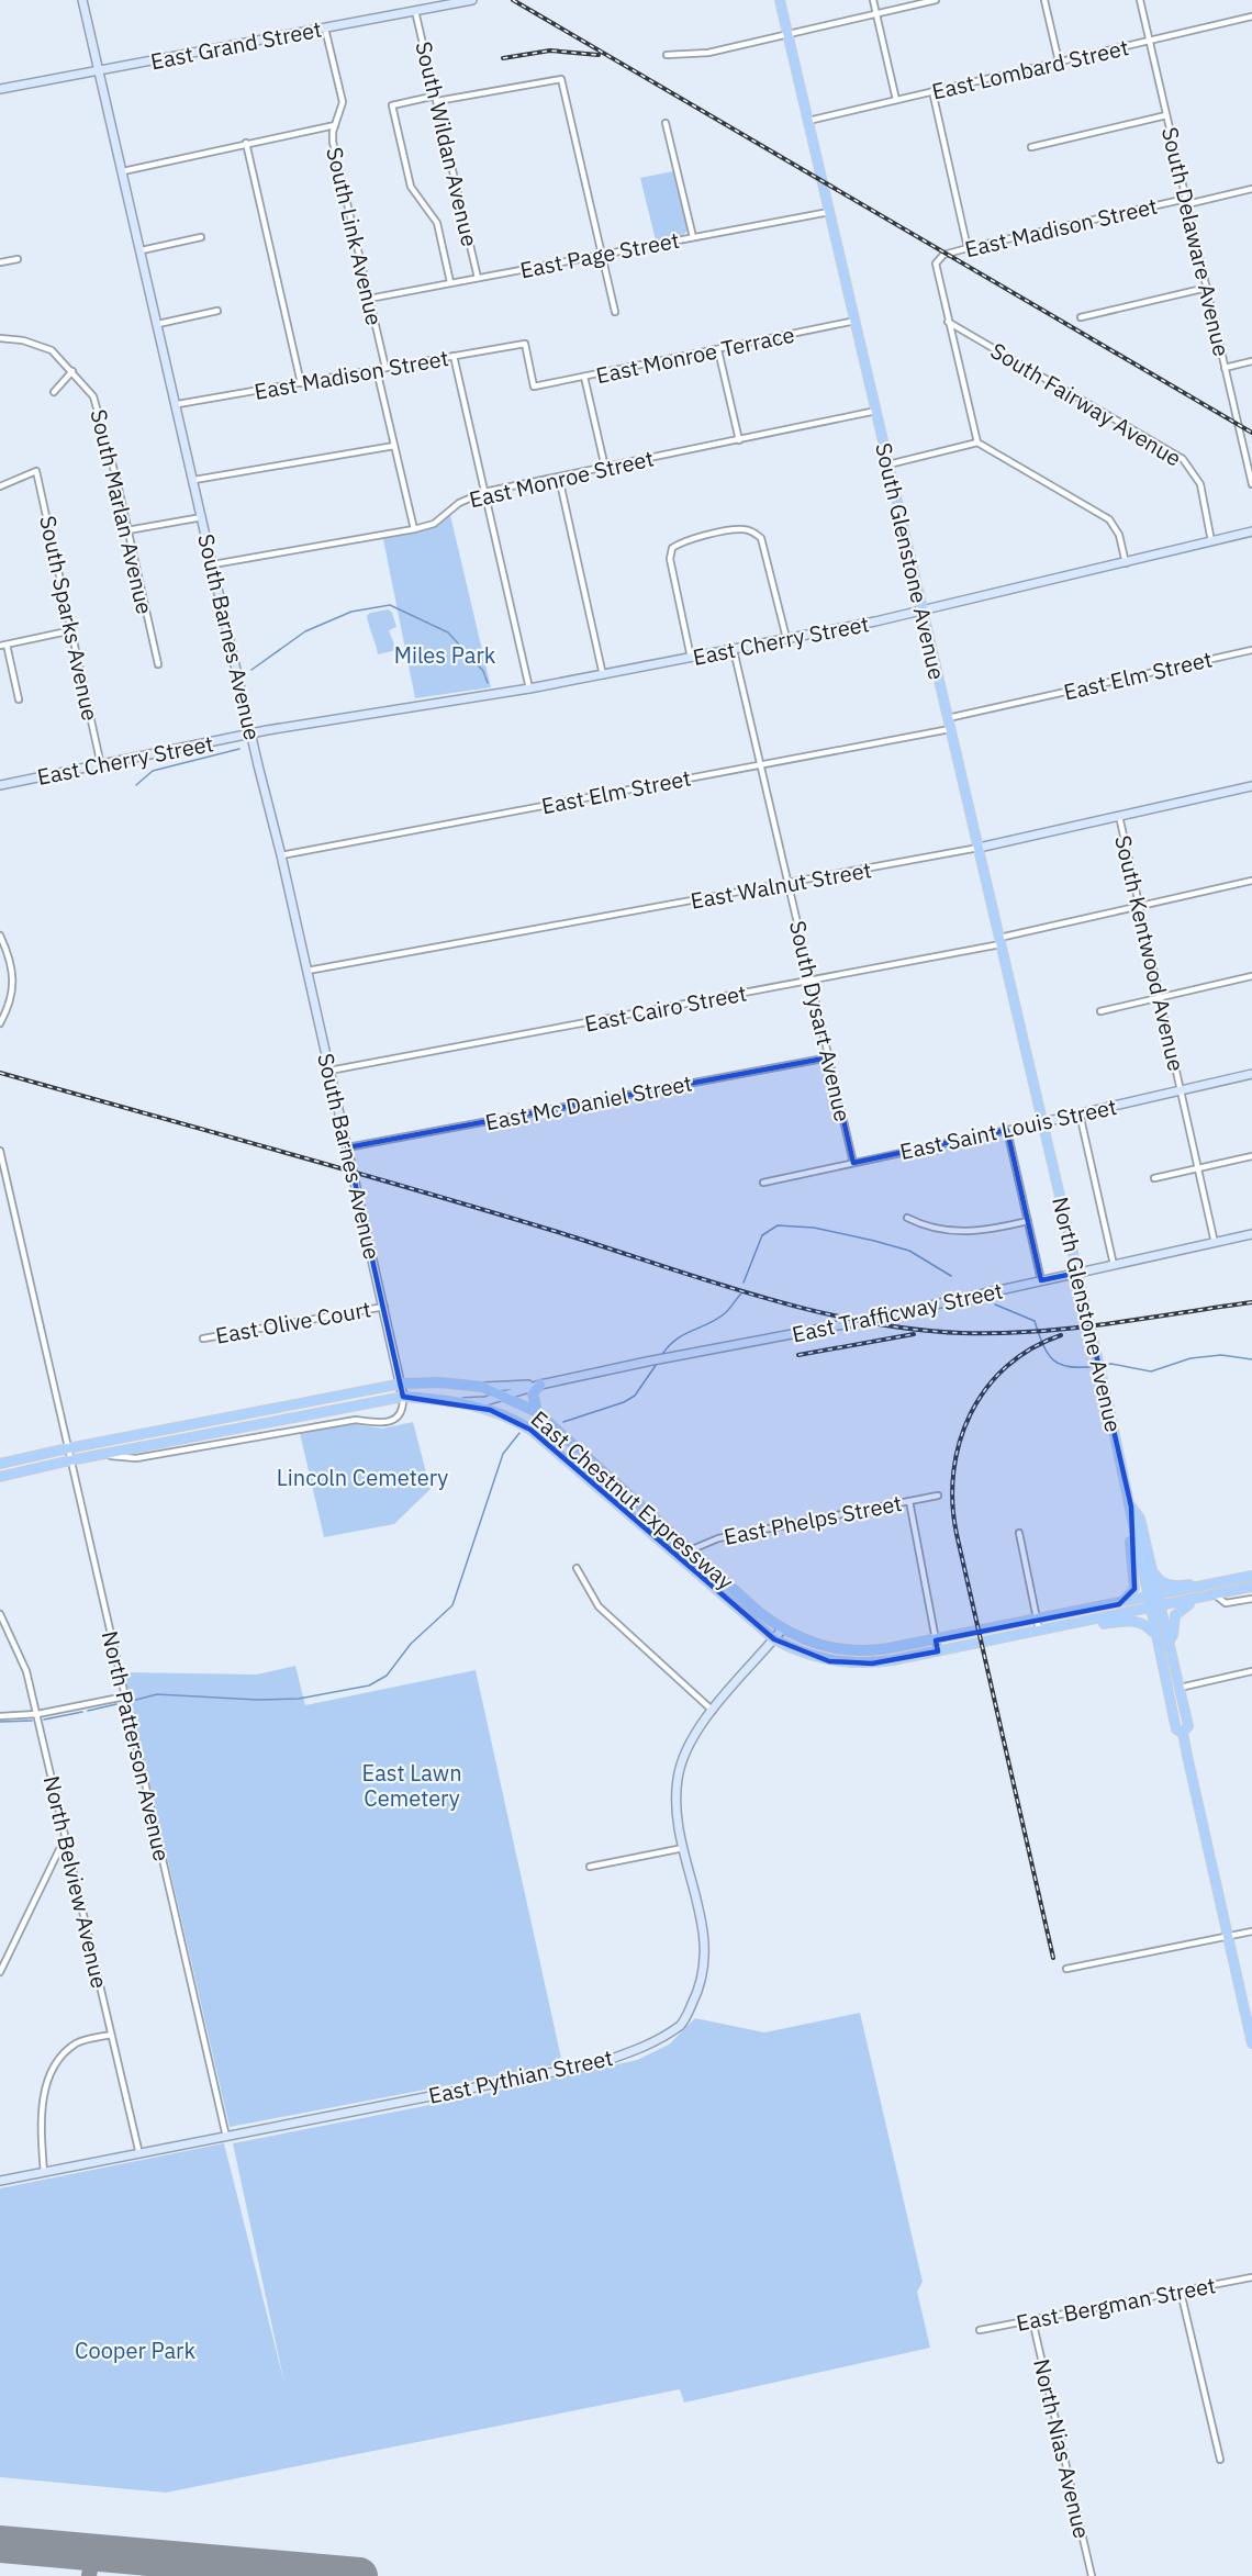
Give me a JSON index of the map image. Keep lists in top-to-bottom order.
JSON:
{
  "streets": {
    "main road": ["South Glenstone Avenue", "North Glenstone Avenue", "East Chestnut Expressway"],
    "street": [
      "East Grand Street",
      "East Lombard Street",
      "South Wildan Avenue",
      "East Madison Street",
      "South Link Avenue",
      "South Delaware Avenue",
      "East Page Street",
      "East Monroe Terrace",
      "South Fairway Avenue",
      "East Monroe Street",
      "South Marlan Avenue",
      "South Sparks Avenue",
      "South Barnes Avenue",
      "East Cherry Street",
      "East Elm Street",
      "East Walnut Street",
      "South Kentwood Avenue",
      "East Cairo Street",
      "South Dysart Avenue",
      "East Mc Daniel Street",
      "East Saint Louis Street",
      "East Trafficway Street",
      "East Olive Court",
      "East Phelps Street",
      "North Patterson Avenue",
      "North Belview Avenue",
      "East Pythian Street",
      "East Bergman Street",
      "North Nias Avenue"
    ]
  },
  "crossings": [
    ["East Grand Street", "South Wildan Avenue"],
    ["East Grand Street", "South Link Avenue"],
    ["East Grand Street", "South Barnes Avenue"],
    ["East Lombard Street", "South Delaware Avenue"],
    ["East Lombard Street", "South Glenstone Avenue"],
    ["South Wildan Avenue", "East Page Street"],
    ["East Madison Street", "South Link Avenue"],
    ["East Madison Street", "South Delaware Avenue"],
    ["East Madison Street", "East Monroe Terrace"],
    ["East Madison Street", "South Fairway Avenue"],
    ["East Madison Street", "South Barnes Avenue"],
    ["South Link Avenue", "East Page Street"],
    ["East Page Street", "South Glenstone Avenue"],
    ["East Monroe Terrace", "South Glenstone Avenue"],
    ["South Fairway Avenue", "East Cherry Street"],
    ["East Monroe Street", "South Glenstone Avenue"],
    ["East Monroe Street", "South Barnes Avenue"],
    ["South Glenstone Avenue", "East Cherry Street"],
    ["South Glenstone Avenue", "East Elm Street"],
    ["South Glenstone Avenue", "East Walnut Street"],
    ["South Glenstone Avenue", "East Cairo Street"],
    ["South Glenstone Avenue", "East Saint Louis Street"],
    ["South Glenstone Avenue", "North Glenstone Avenue"],
    ["South Sparks Avenue", "East Cherry Street"],
    ["South Barnes Avenue", "East Cherry Street"],
    ["South Barnes Avenue", "East Elm Street"],
    ["South Barnes Avenue", "East Walnut Street"],
    ["South Barnes Avenue", "East Cairo Street"],
    ["South Barnes Avenue", "East Mc Daniel Street"],
    ["South Barnes Avenue", "East Olive Court"],
    ["South Barnes Avenue", "East Chestnut Expressway"],
    ["East Cherry Street", "South Dysart Avenue"],
    ["East Elm Street", "South Dysart Avenue"],
    ["East Walnut Street", "South Kentwood Avenue"],
    ["East Walnut Street", "South Dysart Avenue"],
    ["South Kentwood Avenue", "East Cairo Street"],
    ["South Kentwood Avenue", "East Saint Louis Street"],
    ["South Kentwood Avenue", "East Trafficway Street"],
    ["East Cairo Street", "South Dysart Avenue"],
    ["South Dysart Avenue", "East Mc Daniel Street"],
    ["South Dysart Avenue", "East Saint Louis Street"],
    ["East Saint Louis Street", "North Glenstone Avenue"],
    ["East Trafficway Street", "East Chestnut Expressway"],
    ["North Glenstone Avenue", "East Chestnut Expressway"],
    ["East Chestnut Expressway", "East Phelps Street"],
    ["East Chestnut Expressway", "North Patterson Avenue"],
    ["East Chestnut Expressway", "East Pythian Street"],
    ["North Patterson Avenue", "East Pythian Street"],
    ["North Belview Avenue", "East Pythian Street"],
    ["East Bergman Street", "North Nias Avenue"]
  ],
  "parks": [
    "Miles Park",
    "Lincoln Cemetery",
    "East Lawn Cemetery",
    "Cooper Park"
  ]
}
